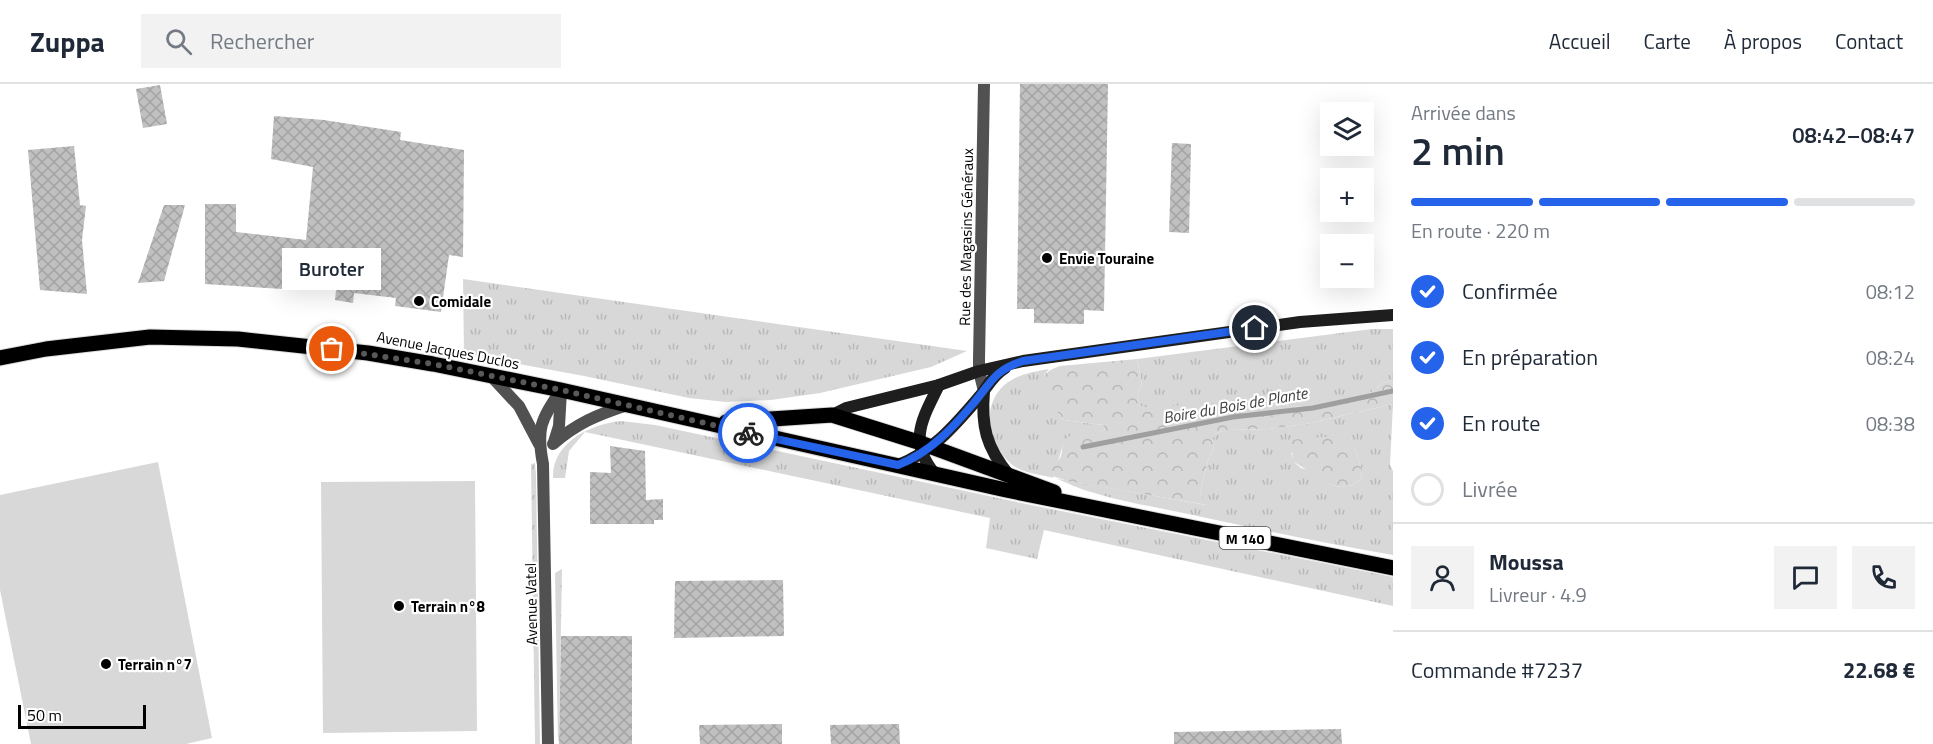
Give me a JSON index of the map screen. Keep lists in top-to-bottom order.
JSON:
{
  "streets": {
    "main road": ["Avenue Jacques Duclos", "M 140"],
    "street": ["Rue des Magasins Généraux", "Avenue Vatel"]
  },
  "crossings": [
    ["Avenue Jacques Duclos", "M 140"],
    ["Avenue Jacques Duclos", "Avenue Vatel"]
  ],
  "water": ["Boire du Bois de Plante"],
  "places": [
    "Envie Touraine",
    "Comidale",
    "Buroter",
    "Terrain n°8",
    "Terrain n°7"
  ],
  "scale_bar": "50 m",
  "page": {
    "header": "Zuppa",
    "search": "Rechercher",
    "nav": [
      "Accueil",
      "Carte",
      "À propos",
      "Contact"
    ],
    "heading": ["2 min", "Arrivée dans", "08:42–08:47"],
    "panel": [
      "Moussa",
      "Livreur · 4.9",
      "Commande #7237",
      "22.68 €"
    ],
    "map_buttons": ["+", "−"],
    "bar": "En route · 220 m",
    "bubble": "Buroter",
    "list": [
      ["Confirmée", "08:12"],
      ["En préparation", "08:24"],
      ["En route", "08:38"],
      "Livrée"
    ],
    "scale": "50 m"
  }
}
